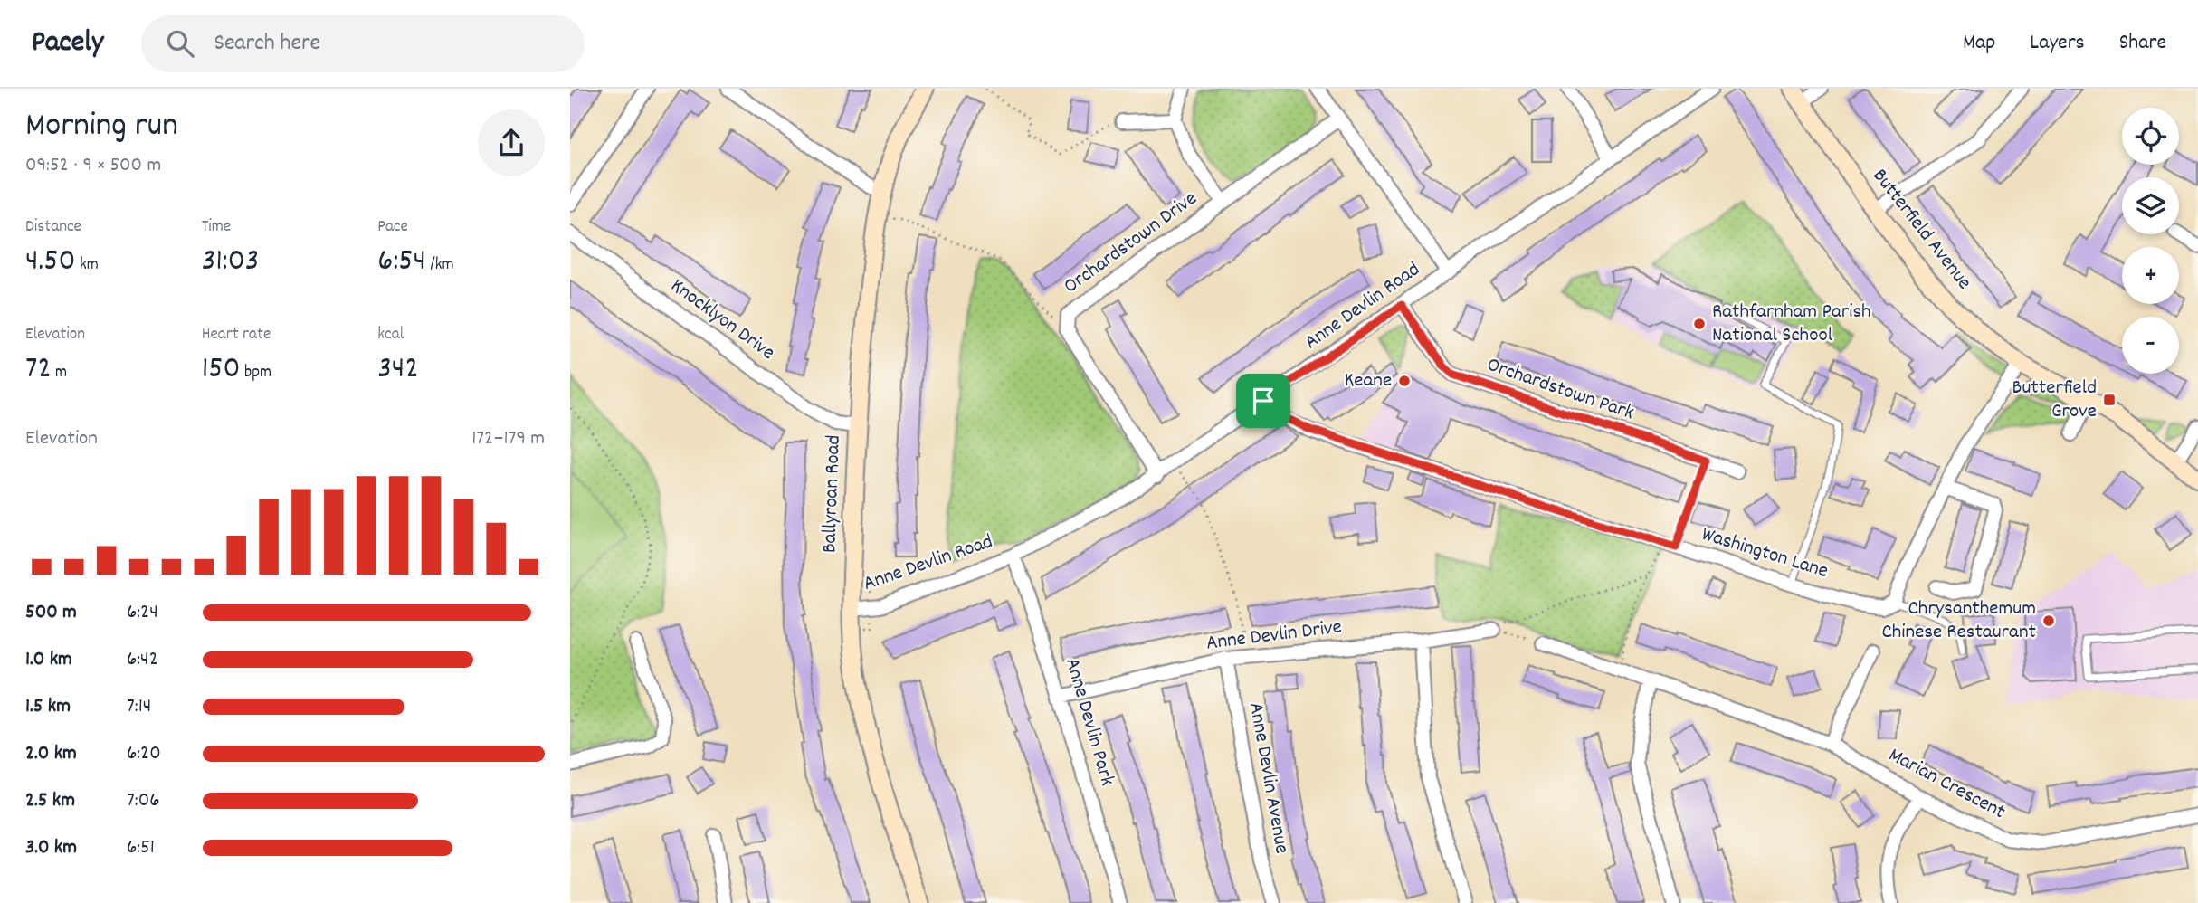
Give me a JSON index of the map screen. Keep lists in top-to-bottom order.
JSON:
{
  "streets": {
    "main road": ["Butterfield Avenue", "Ballyroan Road"],
    "street": [
      "Orchardstown Drive",
      "Anne Devlin Road",
      "Knocklyon Drive",
      "Orchardstown Park",
      "Washington Lane",
      "Anne Devlin Drive",
      "Anne Devlin Park",
      "Anne Devlin Avenue",
      "Marian Crescent"
    ]
  },
  "crossings": [
    ["Anne Devlin Road", "Orchardstown Park"],
    ["Anne Devlin Road", "Ballyroan Road"],
    ["Anne Devlin Road", "Washington Lane"],
    ["Anne Devlin Road", "Anne Devlin Park"],
    ["Knocklyon Drive", "Ballyroan Road"],
    ["Anne Devlin Drive", "Anne Devlin Park"],
    ["Anne Devlin Drive", "Anne Devlin Avenue"]
  ],
  "places": {
    "other": ["Rathfarnham Parish National School", "Keane", "Chrysanthemum Chinese Restaurant"],
    "transit": ["Butterfield Grove"]
  },
  "page": {
    "header": "Pacely",
    "search": "Search here",
    "nav": ["Map", "Layers", "Share"],
    "heading": ["Morning run", "09:52 · 9 × 500 m"],
    "map_buttons": ["+", "−"],
    "stats": [
      ["Distance", "4.50 km"],
      ["Time", "31:03"],
      ["Pace", "6:54 /km"],
      ["Elevation", "72 m"],
      ["Heart rate", "150 bpm"],
      ["kcal", "342"]
    ],
    "chart": ["Elevation", "172–179 m"],
    "list": [
      {
        "name": "500 m",
        "note": "6:24"
      },
      {
        "name": "1.0 km",
        "note": "6:42"
      },
      {
        "name": "1.5 km",
        "note": "7:14"
      },
      {
        "name": "2.0 km",
        "note": "6:20"
      },
      {
        "name": "2.5 km",
        "note": "7:06"
      },
      {
        "name": "3.0 km",
        "note": "6:51"
      }
    ]
  }
}
